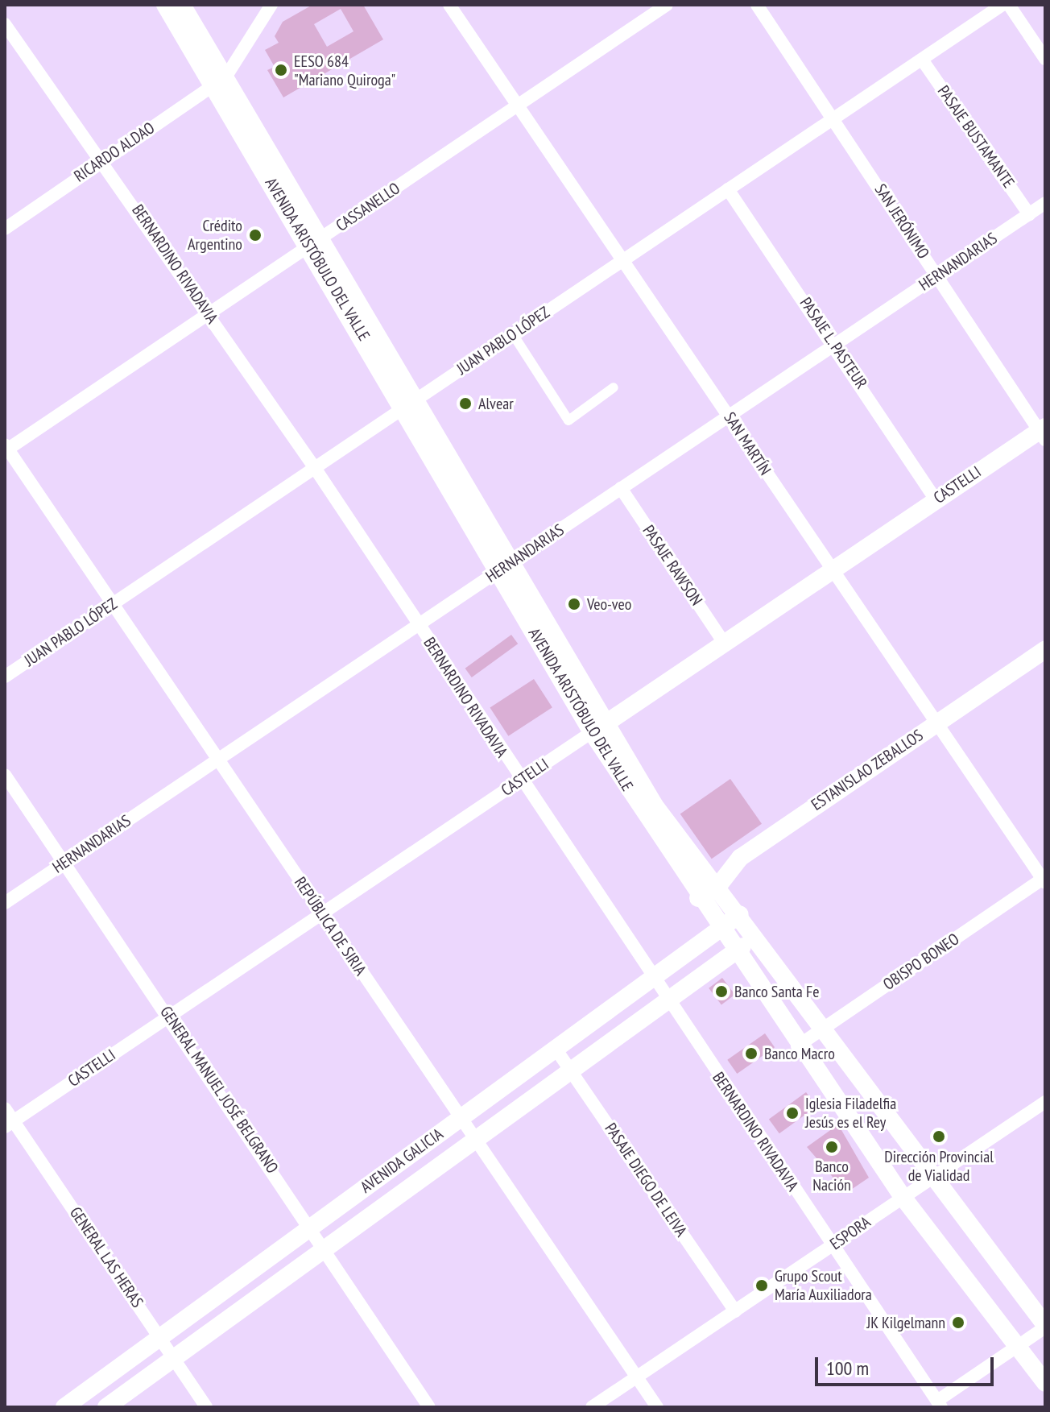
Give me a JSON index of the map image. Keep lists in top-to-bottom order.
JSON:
{
  "streets": {
    "main road": [
      "AVENIDA ARISTÓBULO DEL VALLE",
      "CASTELLI",
      "ESTANISLAO ZEBALLOS",
      "AVENIDA GALICIA"
    ],
    "street": [
      "PASAJE BUSTAMANTE",
      "RICARDO ALDAO",
      "CASSANELLO",
      "SAN JERÓNIMO",
      "HERNANDARIAS",
      "BERNARDINO RIVADAVIA",
      "JUAN PABLO LÓPEZ",
      "PASAJE L. PASTEUR",
      "SAN MARTÍN",
      "PASAJE RAWSON",
      "REPÚBLICA DE SIRIA",
      "OBISPO BONEO",
      "GENERAL MANUEL JOSÉ BELGRANO",
      "PASAJE DIEGO DE LEIVA",
      "ESPORA",
      "GENERAL LAS HERAS"
    ]
  },
  "crossings": [
    ["PASAJE BUSTAMANTE", "HERNANDARIAS"],
    ["PASAJE BUSTAMANTE", "JUAN PABLO LÓPEZ"],
    ["RICARDO ALDAO", "AVENIDA ARISTÓBULO DEL VALLE"],
    ["RICARDO ALDAO", "BERNARDINO RIVADAVIA"],
    ["CASSANELLO", "AVENIDA ARISTÓBULO DEL VALLE"],
    ["CASSANELLO", "BERNARDINO RIVADAVIA"],
    ["CASSANELLO", "SAN MARTÍN"],
    ["CASSANELLO", "REPÚBLICA DE SIRIA"],
    ["SAN JERÓNIMO", "HERNANDARIAS"],
    ["SAN JERÓNIMO", "JUAN PABLO LÓPEZ"],
    ["SAN JERÓNIMO", "CASTELLI"],
    ["AVENIDA ARISTÓBULO DEL VALLE", "HERNANDARIAS"],
    ["AVENIDA ARISTÓBULO DEL VALLE", "JUAN PABLO LÓPEZ"],
    ["AVENIDA ARISTÓBULO DEL VALLE", "CASTELLI"],
    ["AVENIDA ARISTÓBULO DEL VALLE", "ESTANISLAO ZEBALLOS"],
    ["AVENIDA ARISTÓBULO DEL VALLE", "OBISPO BONEO"],
    ["AVENIDA ARISTÓBULO DEL VALLE", "AVENIDA GALICIA"],
    ["AVENIDA ARISTÓBULO DEL VALLE", "ESPORA"],
    ["HERNANDARIAS", "BERNARDINO RIVADAVIA"],
    ["HERNANDARIAS", "PASAJE L. PASTEUR"],
    ["HERNANDARIAS", "SAN MARTÍN"],
    ["HERNANDARIAS", "PASAJE RAWSON"],
    ["HERNANDARIAS", "REPÚBLICA DE SIRIA"],
    ["HERNANDARIAS", "GENERAL MANUEL JOSÉ BELGRANO"],
    ["BERNARDINO RIVADAVIA", "JUAN PABLO LÓPEZ"],
    ["BERNARDINO RIVADAVIA", "CASTELLI"],
    ["BERNARDINO RIVADAVIA", "AVENIDA GALICIA"],
    ["BERNARDINO RIVADAVIA", "ESPORA"],
    ["JUAN PABLO LÓPEZ", "PASAJE L. PASTEUR"],
    ["JUAN PABLO LÓPEZ", "SAN MARTÍN"],
    ["JUAN PABLO LÓPEZ", "REPÚBLICA DE SIRIA"],
    ["PASAJE L. PASTEUR", "CASTELLI"],
    ["SAN MARTÍN", "CASTELLI"],
    ["SAN MARTÍN", "ESTANISLAO ZEBALLOS"],
    ["SAN MARTÍN", "OBISPO BONEO"],
    ["CASTELLI", "PASAJE RAWSON"],
    ["CASTELLI", "REPÚBLICA DE SIRIA"],
    ["CASTELLI", "GENERAL MANUEL JOSÉ BELGRANO"],
    ["CASTELLI", "GENERAL LAS HERAS"],
    ["REPÚBLICA DE SIRIA", "AVENIDA GALICIA"],
    ["REPÚBLICA DE SIRIA", "ESPORA"],
    ["GENERAL MANUEL JOSÉ BELGRANO", "AVENIDA GALICIA"],
    ["AVENIDA GALICIA", "PASAJE DIEGO DE LEIVA"],
    ["AVENIDA GALICIA", "GENERAL LAS HERAS"],
    ["PASAJE DIEGO DE LEIVA", "ESPORA"]
  ],
  "places": [
    "EESO 684 \"Mariano Quiroga\"",
    "Crédito Argentino",
    "Alvear",
    "Veo-veo",
    "Banco Santa Fe",
    "Banco Macro",
    "Iglesia Filadelfia Jesús es el Rey",
    "Dirección Provincial de Vialidad",
    "Banco Nación",
    "Grupo Scout María Auxiliadora",
    "JK Kilgelmann"
  ],
  "scale_bar": "100 m"
}
